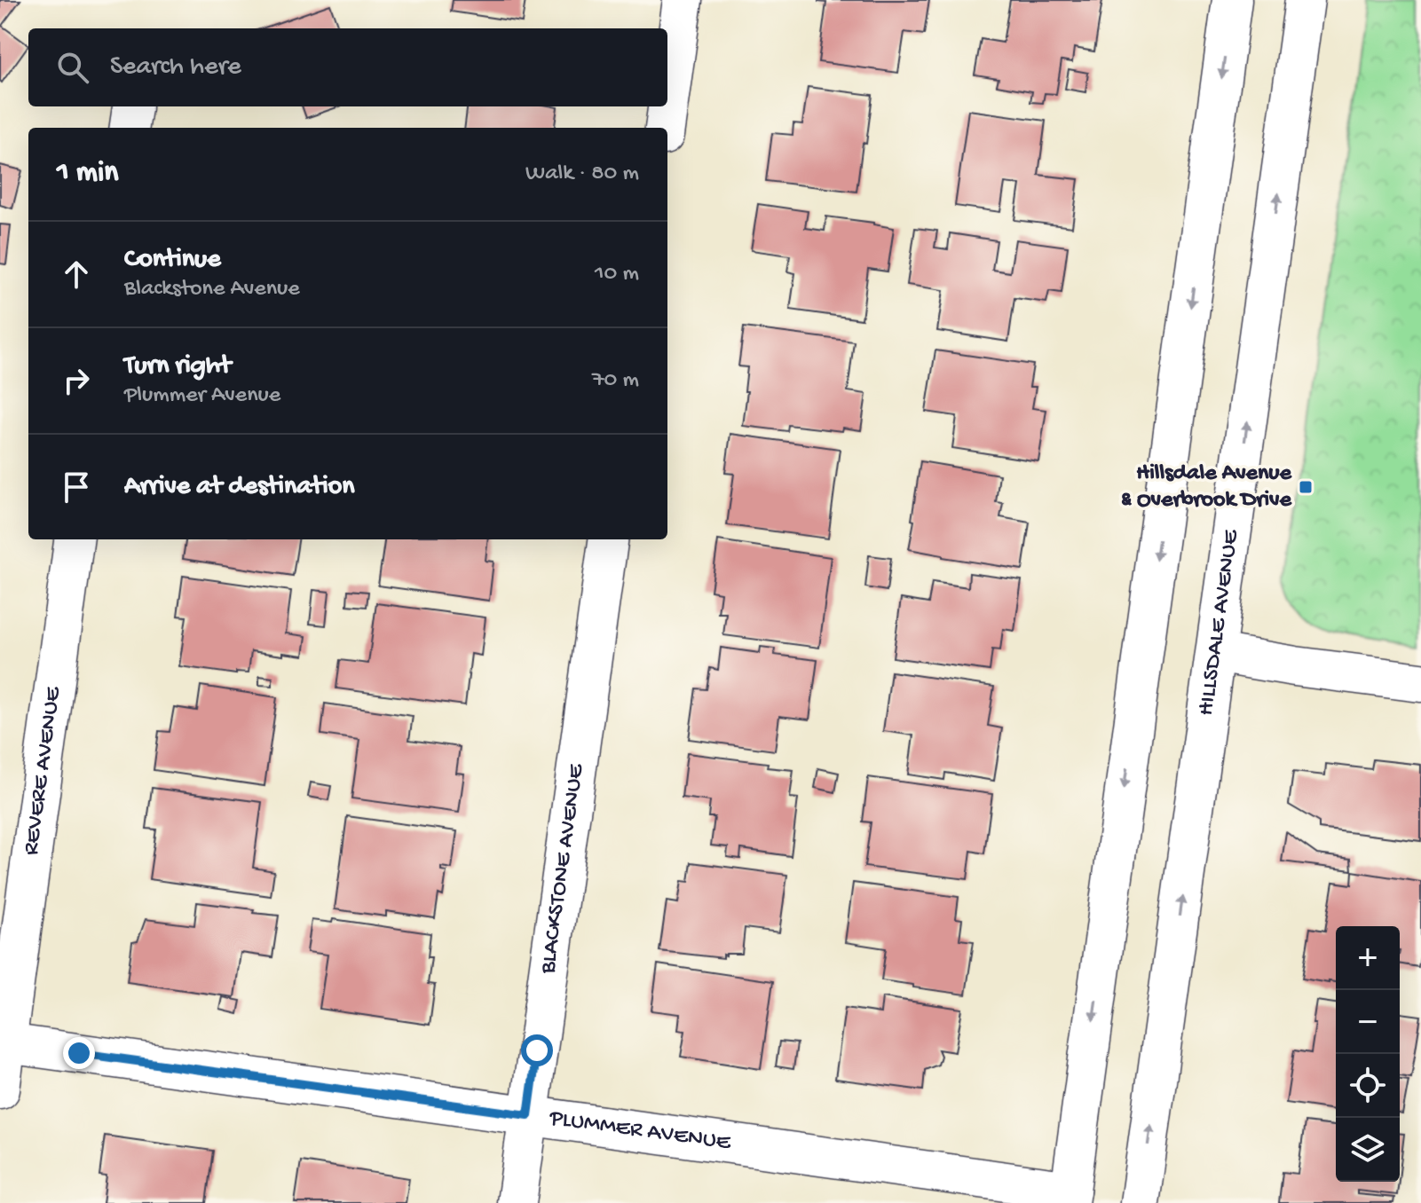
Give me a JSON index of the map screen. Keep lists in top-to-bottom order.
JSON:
{
  "streets": {
    "main road": [
      "HILLSDALE AVENUE",
      "REVERE AVENUE",
      "BLACKSTONE AVENUE",
      "PLUMMER AVENUE"
    ]
  },
  "crossings": [
    ["REVERE AVENUE", "PLUMMER AVENUE"],
    ["BLACKSTONE AVENUE", "PLUMMER AVENUE"]
  ],
  "places": {
    "transit": ["Hillsdale Avenue & Overbrook Drive"]
  },
  "page": {
    "search": "Search here",
    "heading": ["1 min", "Walk · 80 m"],
    "list": [
      ["Continue", "Blackstone Avenue", "10 m"],
      ["Turn right", "Plummer Avenue", "70 m"],
      "Arrive at destination"
    ],
    "map_buttons": ["+", "−"]
  }
}
